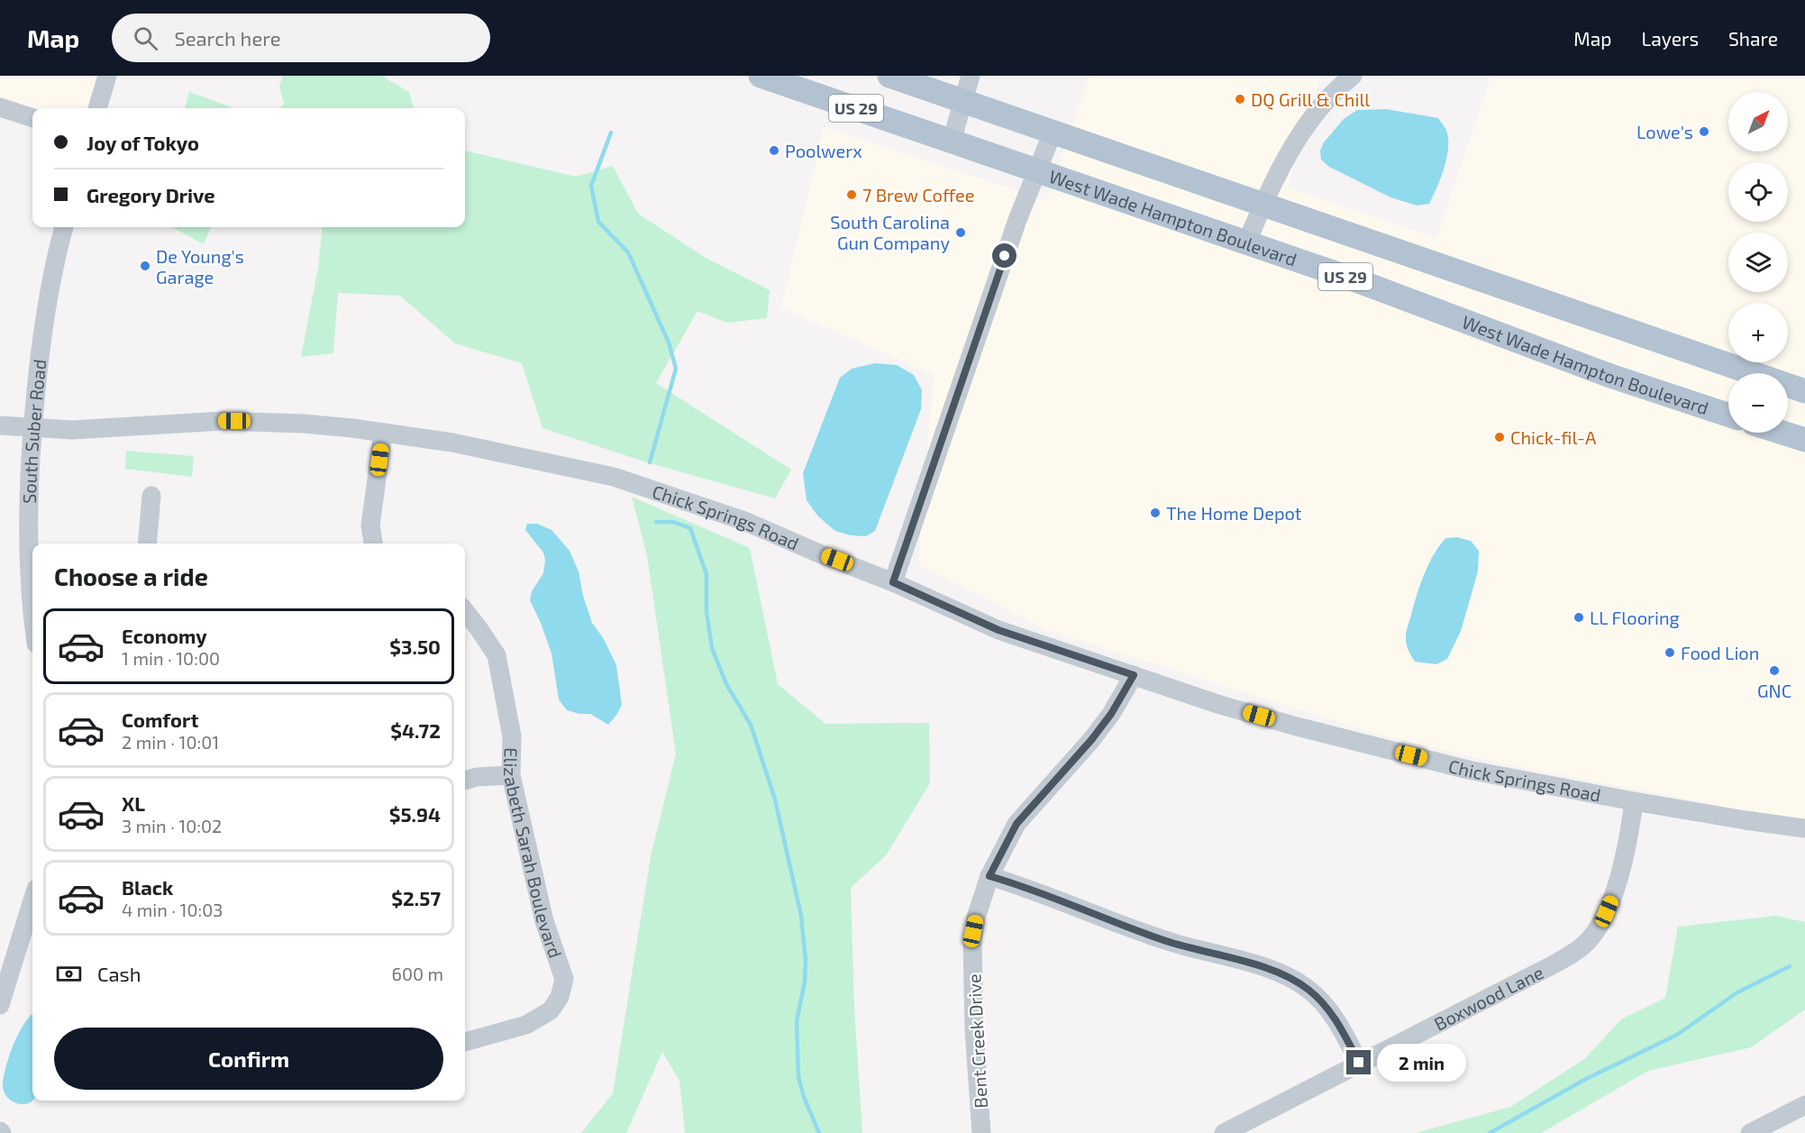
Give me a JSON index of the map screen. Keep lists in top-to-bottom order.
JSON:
{
  "streets": {
    "main road": ["US 29", "West Wade Hampton Boulevard"],
    "street": [
      "South Suber Road",
      "Chick Springs Road",
      "Elizabeth Sarah Boulevard",
      "Boxwood Lane",
      "Bent Creek Drive"
    ]
  },
  "crossings": [
    ["South Suber Road", "Chick Springs Road"],
    ["Chick Springs Road", "Boxwood Lane"],
    ["Chick Springs Road", "Bent Creek Drive"]
  ],
  "places": [
    "DQ Grill & Chill",
    "Lowe's",
    "Poolwerx",
    "7 Brew Coffee",
    "South Carolina Gun Company",
    "De Young's Garage",
    "Chick-fil-A",
    "The Home Depot",
    "LL Flooring",
    "Food Lion",
    "GNC"
  ],
  "north": "top right",
  "page": {
    "header": "Map",
    "search": "Search here",
    "nav": ["Map", "Layers", "Share"],
    "map_buttons": ["+", "−"],
    "banner": ["Joy of Tokyo", "Gregory Drive"],
    "heading": "Choose a ride",
    "list": [
      {
        "name": "Economy",
        "note": "1 min · 10:00",
        "value": "$3.50"
      },
      {
        "name": "Comfort",
        "note": "2 min · 10:01",
        "value": "$4.72"
      },
      {
        "name": "XL",
        "note": "3 min · 10:02",
        "value": "$5.94"
      },
      {
        "name": "Black",
        "note": "4 min · 10:03",
        "value": "$2.57"
      }
    ],
    "pay": ["Cash", "600 m"],
    "buttons": "Confirm",
    "bubble": "2 min"
  }
}
